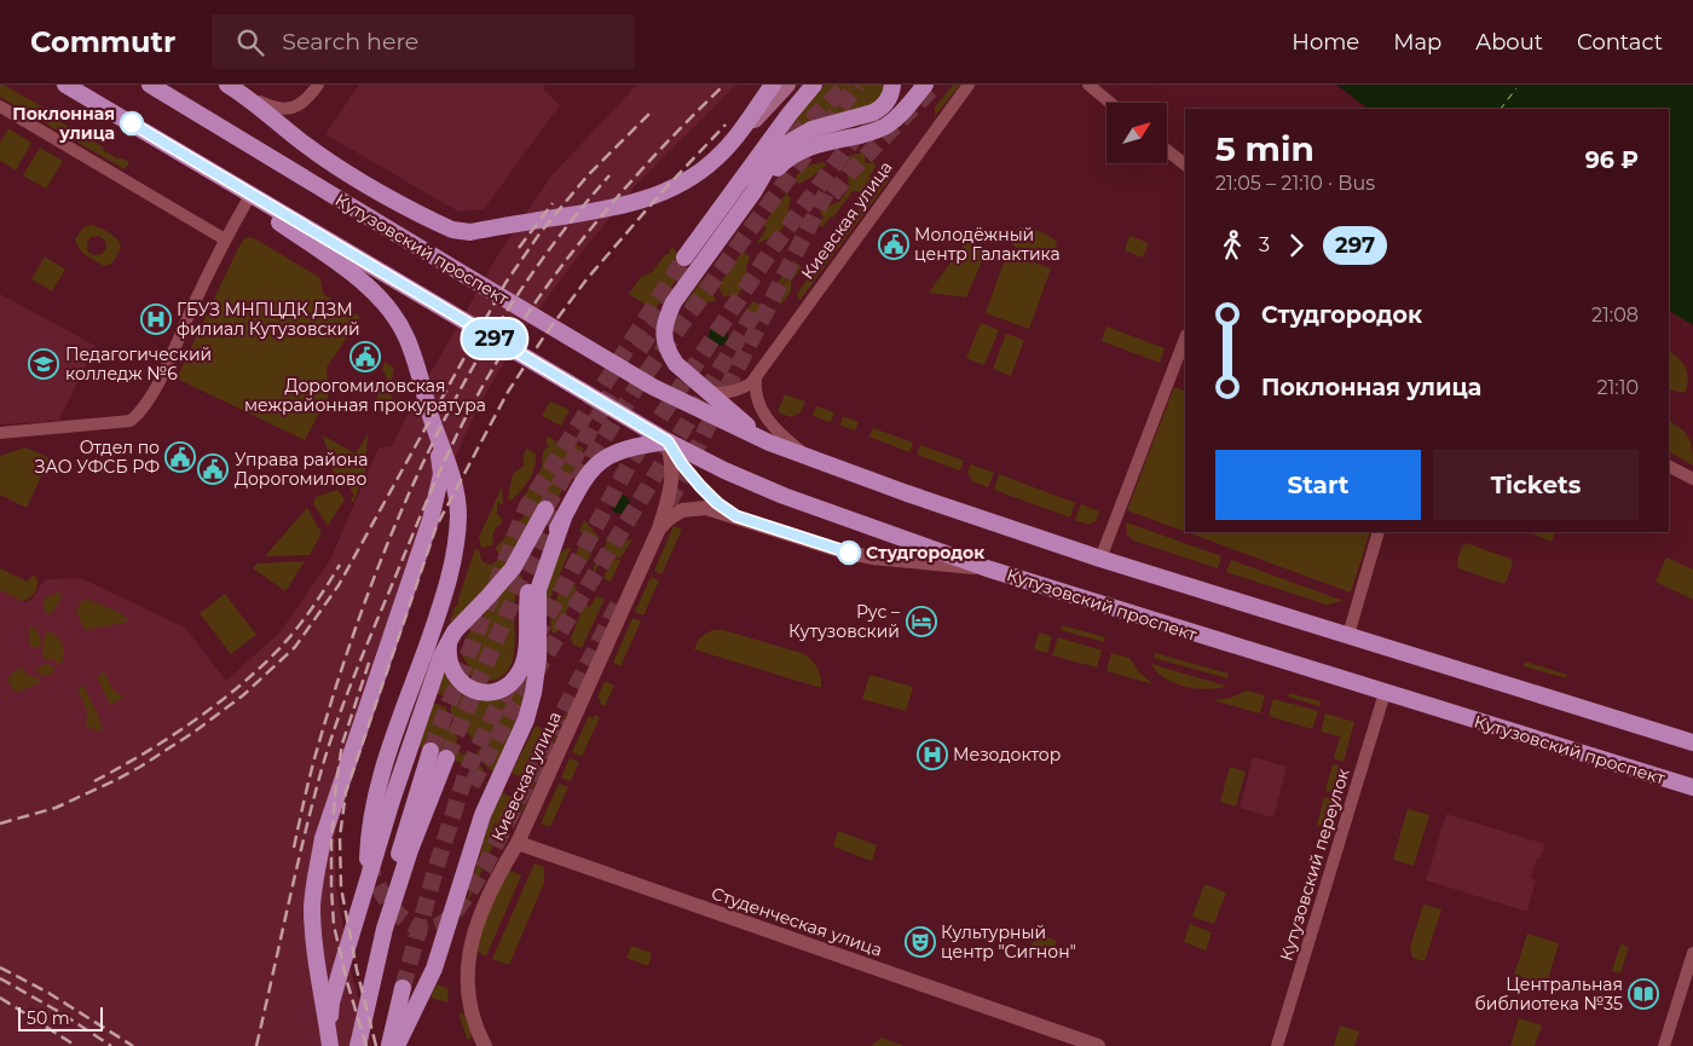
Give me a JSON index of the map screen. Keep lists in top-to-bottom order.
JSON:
{
  "streets": {
    "main road": ["Кутузовский проспект"],
    "street": ["Киевская улица", "Кутузовский переулок", "Студенческая улица"]
  },
  "crossings": [
    ["Киевская улица", "Кутузовский проспект"],
    ["Киевская улица", "Студенческая улица"],
    ["Кутузовский проспект", "Кутузовский переулок"]
  ],
  "places": {
    "other": ["Поклонная улица", "Студгородок"],
    "public building": [
      "Молодёжный центр Галактика",
      "Дорогомиловская межрайонная прокуратура",
      "Отдел по ЗАО УФСБ РФ",
      "Управа района Дорогомилово"
    ],
    "hospital": ["ГБУЗ МНПЦДК ДЗМ филиал Кутузовский", "Мезодоктор"],
    "school or university": ["Педагогический колледж №6"],
    "hotel": ["Рус – Кутузовский"],
    "theatre": ["Культурный центр \"Сигнон\""],
    "library": ["Центральная библиотека №35"]
  },
  "lines": ["bus line 297"],
  "scale_bar": "50 m",
  "north": "top right",
  "page": {
    "header": "Commutr",
    "search": "Search here",
    "nav": [
      "Home",
      "Map",
      "About",
      "Contact"
    ],
    "on_map": "297",
    "heading": ["5 min", "21:05 – 21:10 · Bus", "96 ₽"],
    "legs": ["3", "297"],
    "list": [
      {
        "name": "Студгородок",
        "value": "21:08"
      },
      {
        "name": "Поклонная улица",
        "value": "21:10"
      }
    ],
    "buttons": ["Start", "Tickets"],
    "scale": "50 m"
  }
}
